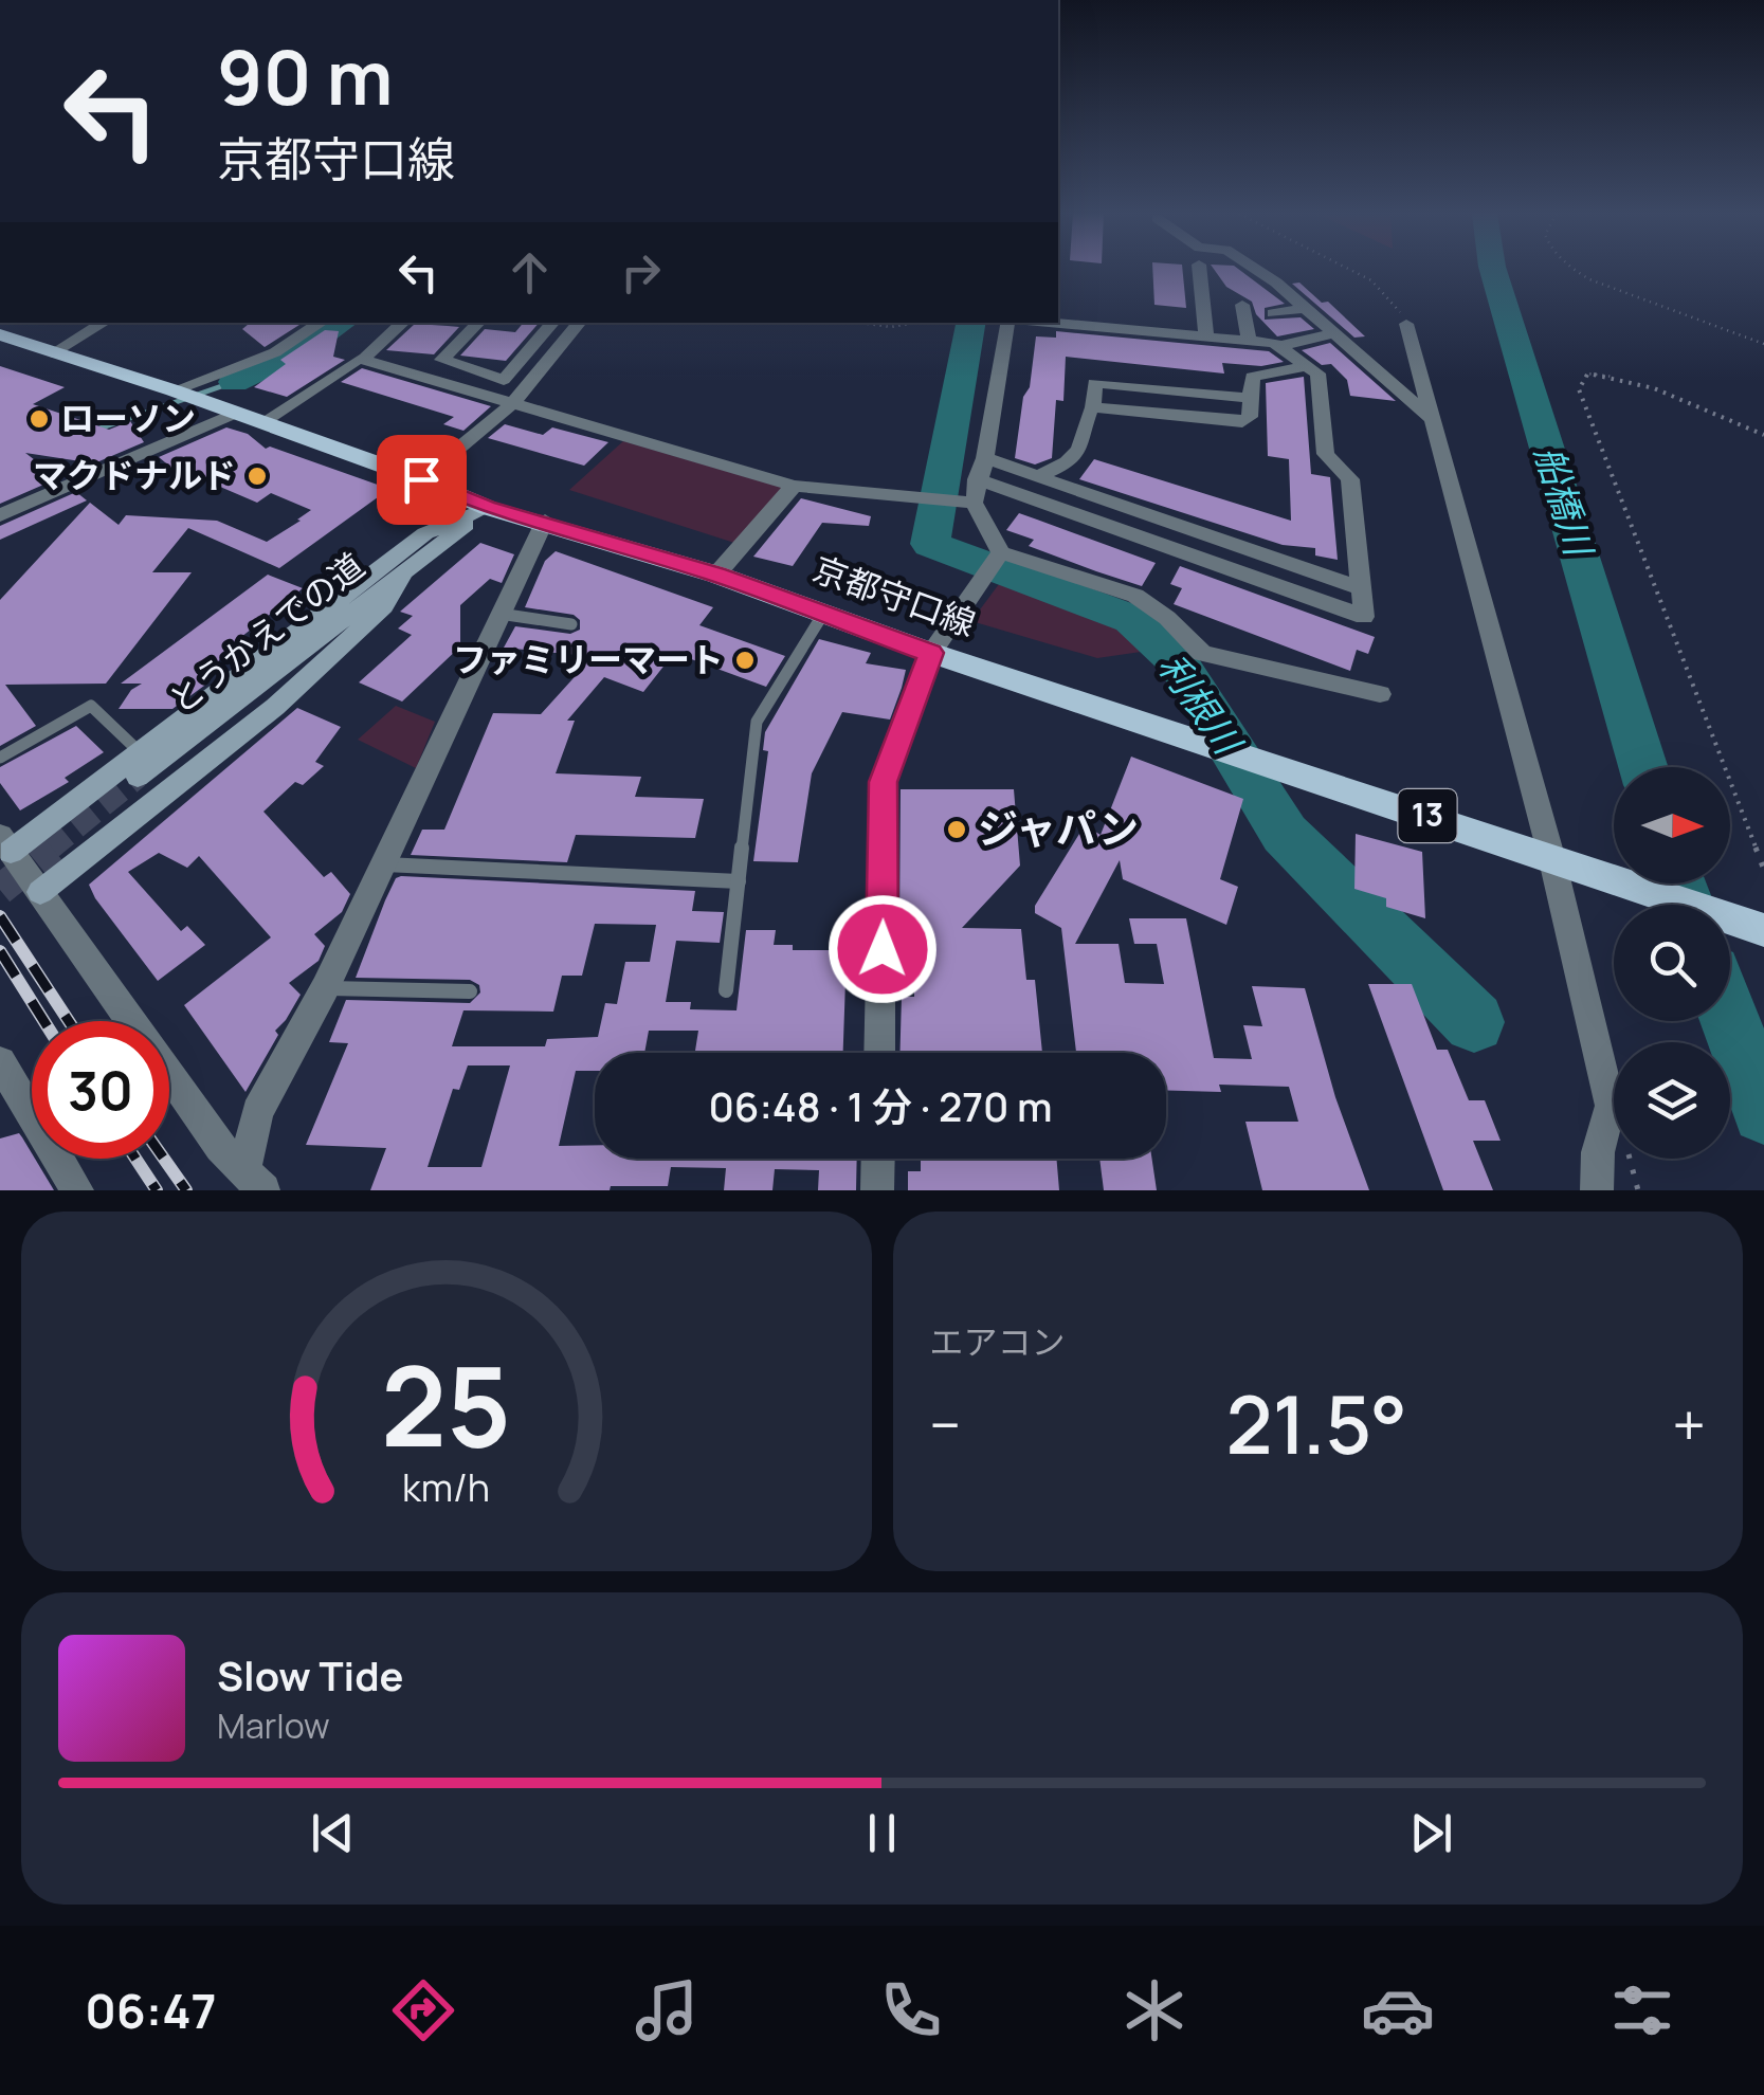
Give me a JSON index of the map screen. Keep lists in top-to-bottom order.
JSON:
{
  "streets": {
    "main road": ["京都守口線", "13"],
    "street": ["とうかえでの道"]
  },
  "crossings": [
    ["京都守口線", "とうかえでの道"]
  ],
  "water": ["船橋川", "利根川"],
  "places": [
    "ローソン",
    "マクドナルド",
    "ファミリーマート",
    "ジャパン"
  ],
  "north": "right",
  "page": {
    "turn": ["90 m", "京都守口線"],
    "limit": "30",
    "trip": "06:48 · 1 分 · 270 m",
    "tile": "エアコン",
    "heat": ["−", "21.5°", "+"],
    "song": ["Slow Tide", "Marlow"],
    "tabs": "06:47",
    "gauge": ["25", "km/h"]
  }
}
